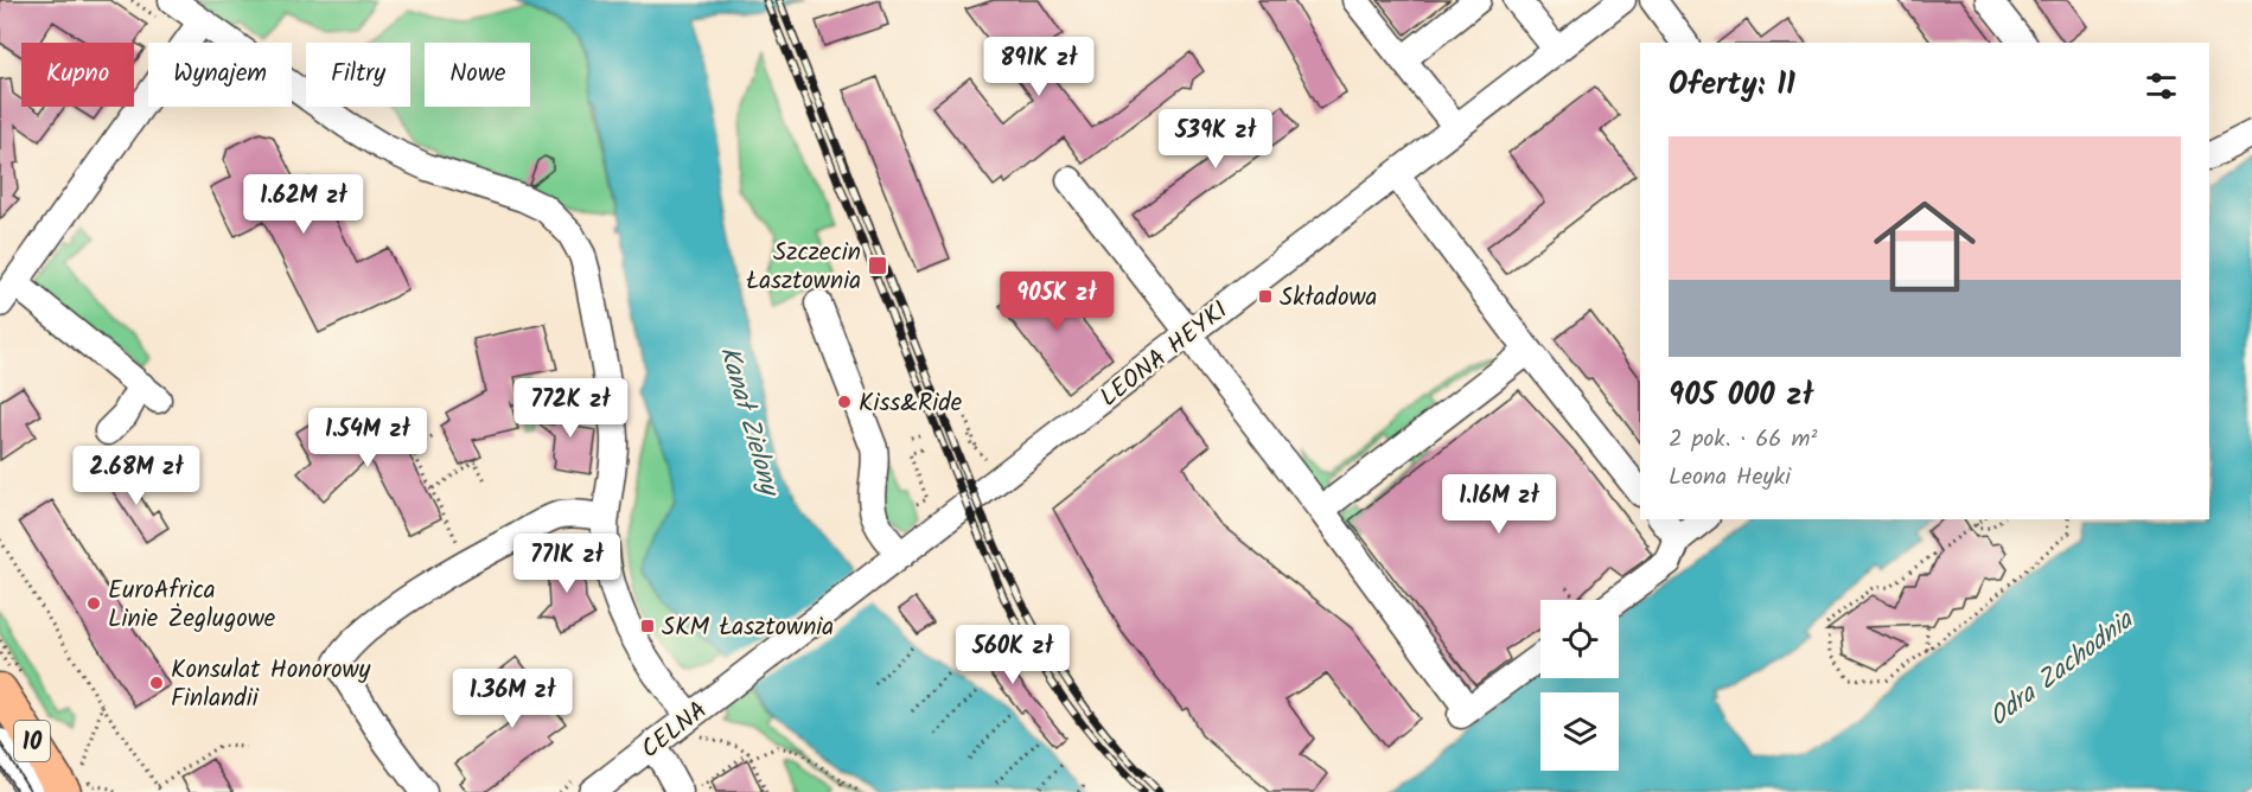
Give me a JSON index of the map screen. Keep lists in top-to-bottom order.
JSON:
{
  "streets": {
    "main road": ["10"],
    "street": ["LEONA HEYKI", "CELNA"]
  },
  "crossings": [
    ["LEONA HEYKI", "CELNA"]
  ],
  "water": ["Kanał Zielony", "Odra Zachodnia"],
  "places": {
    "transit": ["Szczecin Łasztownia", "Składowa", "SKM Łasztownia"],
    "other": ["Kiss&Ride", "EuroAfrica Linie Żeglugowe", "Konsulat Honorowy Finlandii"]
  },
  "page": {
    "price": [
      "891K zł",
      "539K zł",
      "1.62M zł",
      "905K zł",
      "772K zł",
      "1.54M zł",
      "2.68M zł",
      "1.16M zł",
      "771K zł",
      "560K zł",
      "1.36M zł"
    ],
    "chip": [
      "Kupno",
      "Wynajem",
      "Filtry",
      "Nowe"
    ],
    "heading": "Oferty: 11",
    "list": [
      {
        "name": "905 000 zł",
        "note": "2 pok. · 66 m² · Leona Heyki"
      }
    ]
  }
}
